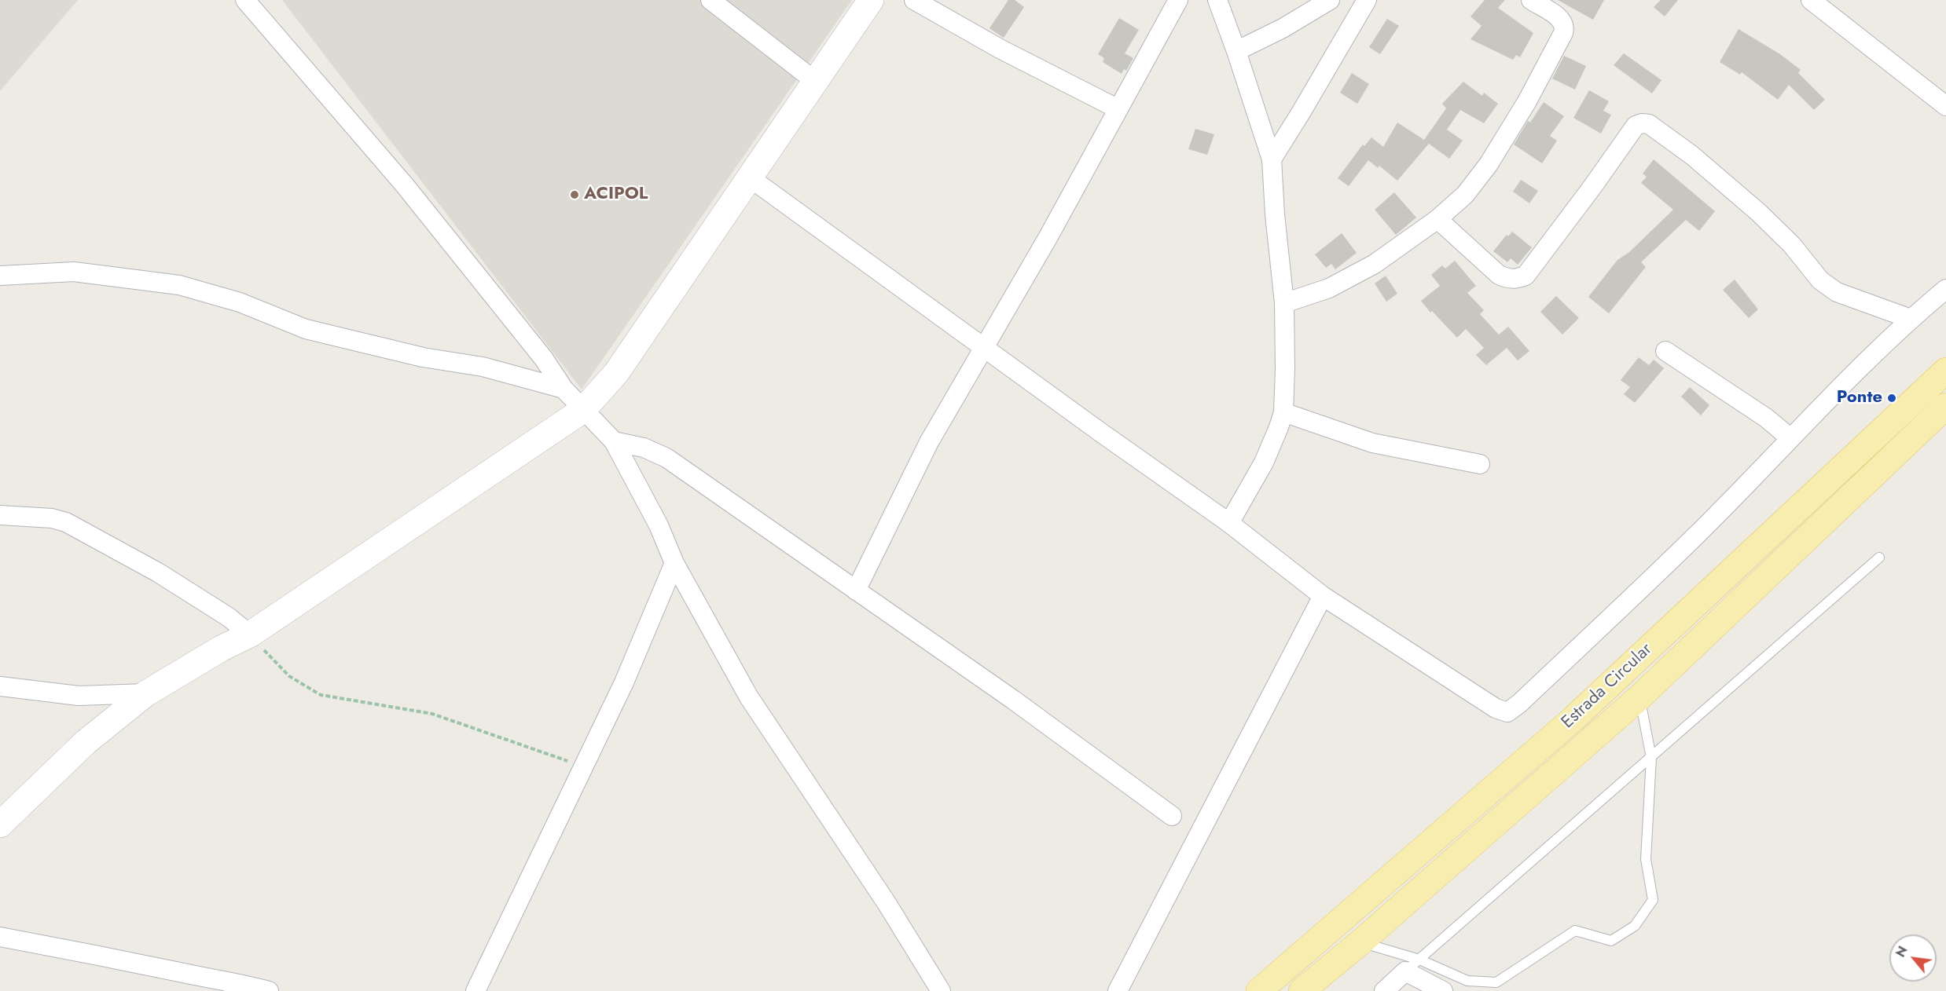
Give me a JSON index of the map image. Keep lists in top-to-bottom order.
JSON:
{
  "streets": {
    "main road": ["Estrada Circular"]
  },
  "places": ["ACIPOL", "Ponte"],
  "north": "top left"
}
